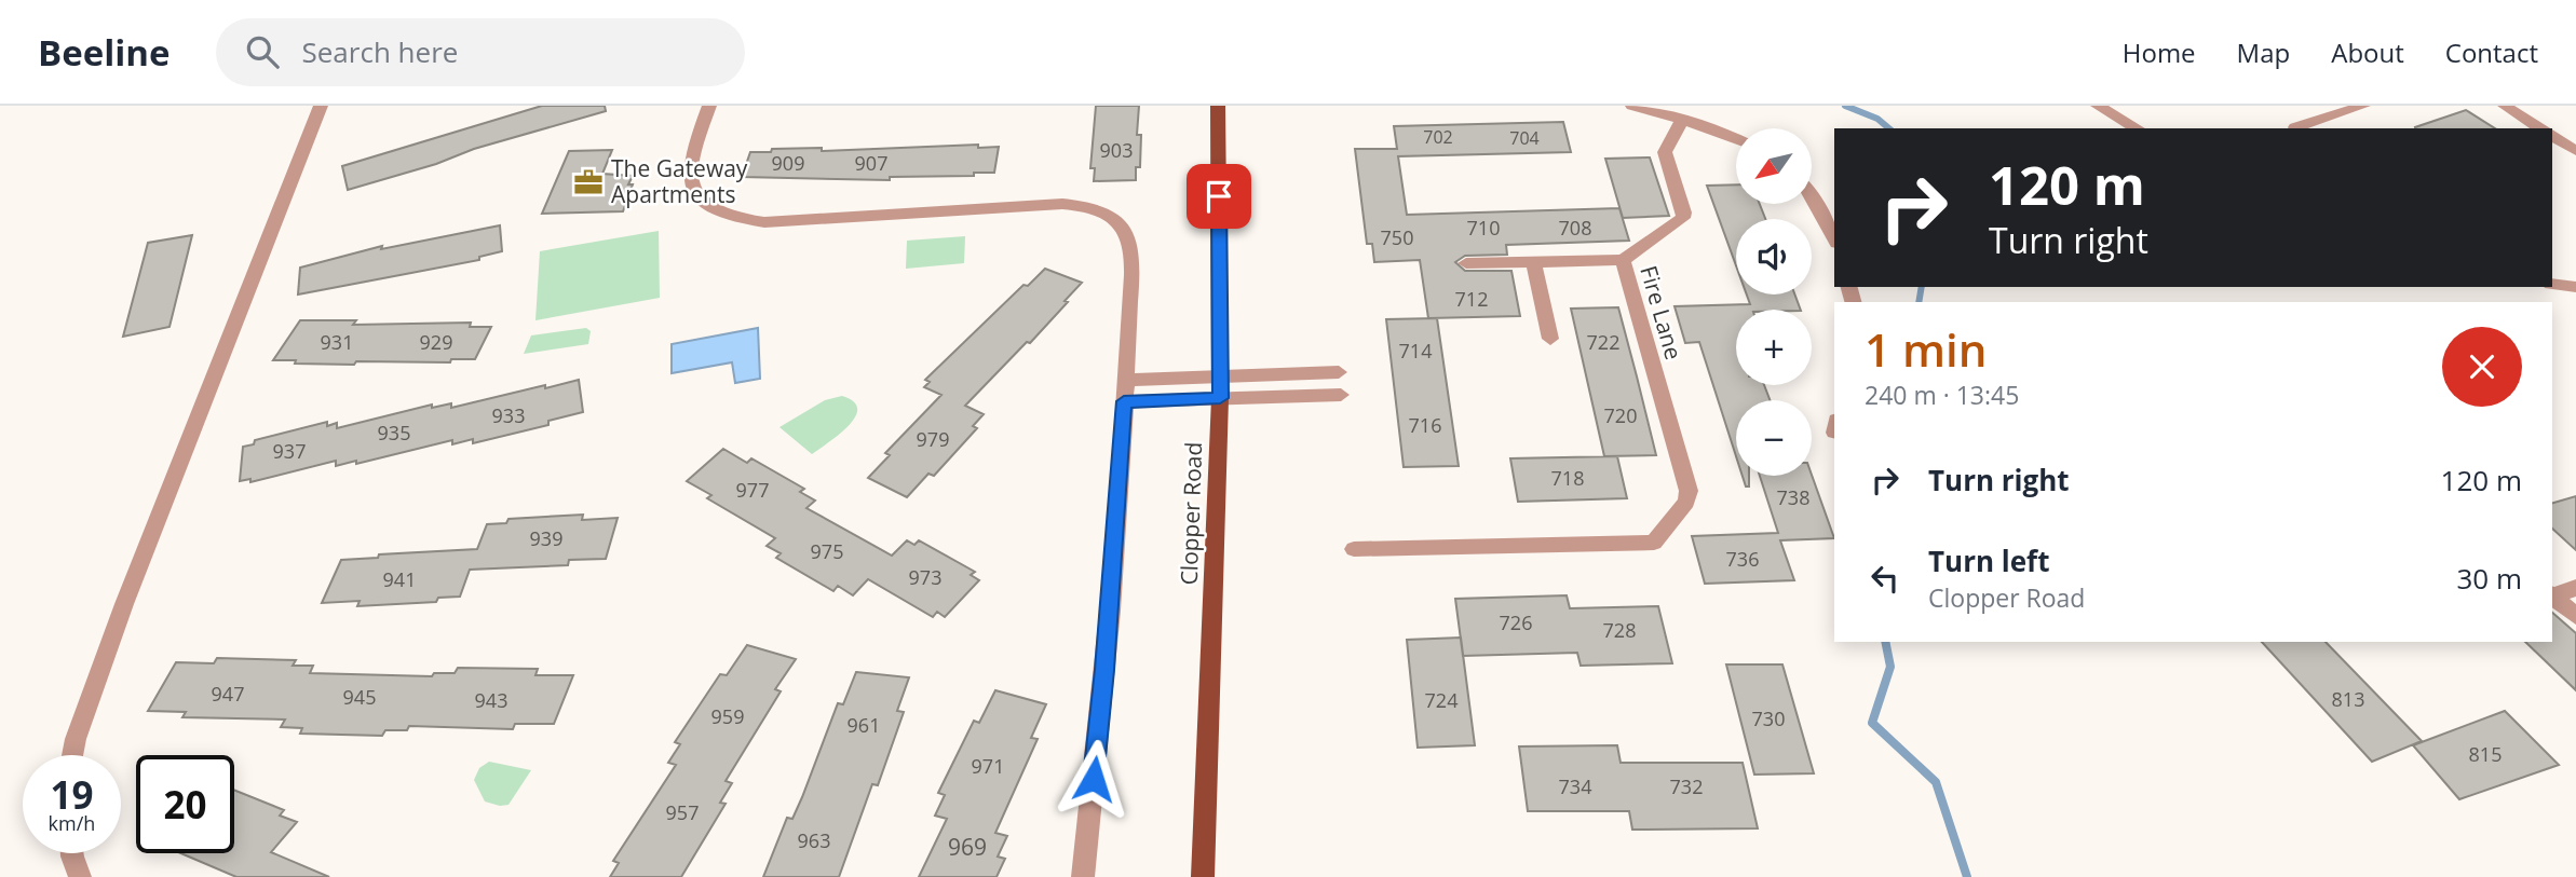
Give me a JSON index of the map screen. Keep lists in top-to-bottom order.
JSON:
{
  "streets": {
    "main road": ["Clopper Road"],
    "street": ["Fire Lane"]
  },
  "places": {
    "office": ["The Gateway Apartments"]
  },
  "house_numbers": [
    "702",
    "704",
    "903",
    "909",
    "907",
    "710",
    "708",
    "750",
    "712",
    "931",
    "929",
    "722",
    "714",
    "933",
    "720",
    "716",
    "935",
    "979",
    "937",
    "718",
    "977",
    "738",
    "939",
    "975",
    "736",
    "973",
    "941",
    "726",
    "728",
    "947",
    "945",
    "813",
    "943",
    "724",
    "959",
    "730",
    "961",
    "815",
    "971",
    "734",
    "732",
    "957",
    "963",
    "969"
  ],
  "north": "bottom left",
  "page": {
    "header": "Beeline",
    "search": "Search here",
    "nav": [
      "Home",
      "Map",
      "About",
      "Contact"
    ],
    "map_buttons": ["+", "−"],
    "turn": ["120 m", "Turn right"],
    "heading": ["1 min", "240 m · 13:45"],
    "list": [
      {
        "name": "Turn right",
        "value": "120 m"
      },
      {
        "name": "Turn left",
        "note": "Clopper Road",
        "value": "30 m"
      }
    ],
    "speed": "19 km/h",
    "limit": "20"
  }
}
